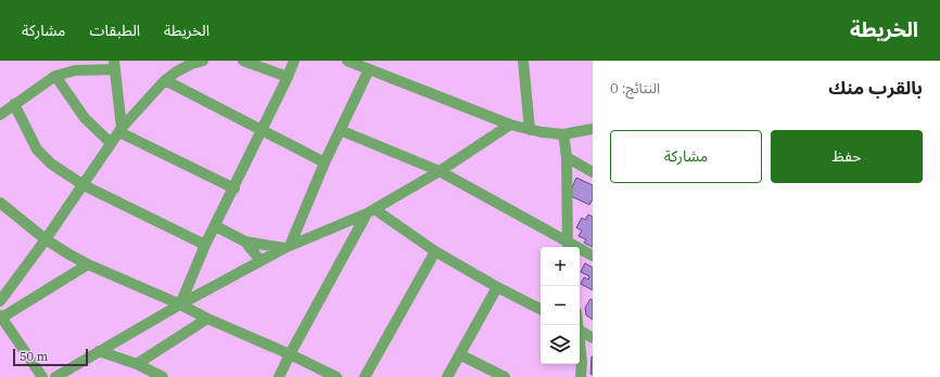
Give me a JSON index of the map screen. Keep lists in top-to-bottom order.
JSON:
{
  "scale_bar": "50 m",
  "page": {
    "header": "الخريطة",
    "nav": ["الخريطة", "الطبقات", "مشاركة"],
    "heading": ["بالقرب منك", "النتائج: 0"],
    "buttons": ["حفظ", "مشاركة"],
    "map_buttons": ["+", "−"],
    "scale": "50 m"
  }
}
